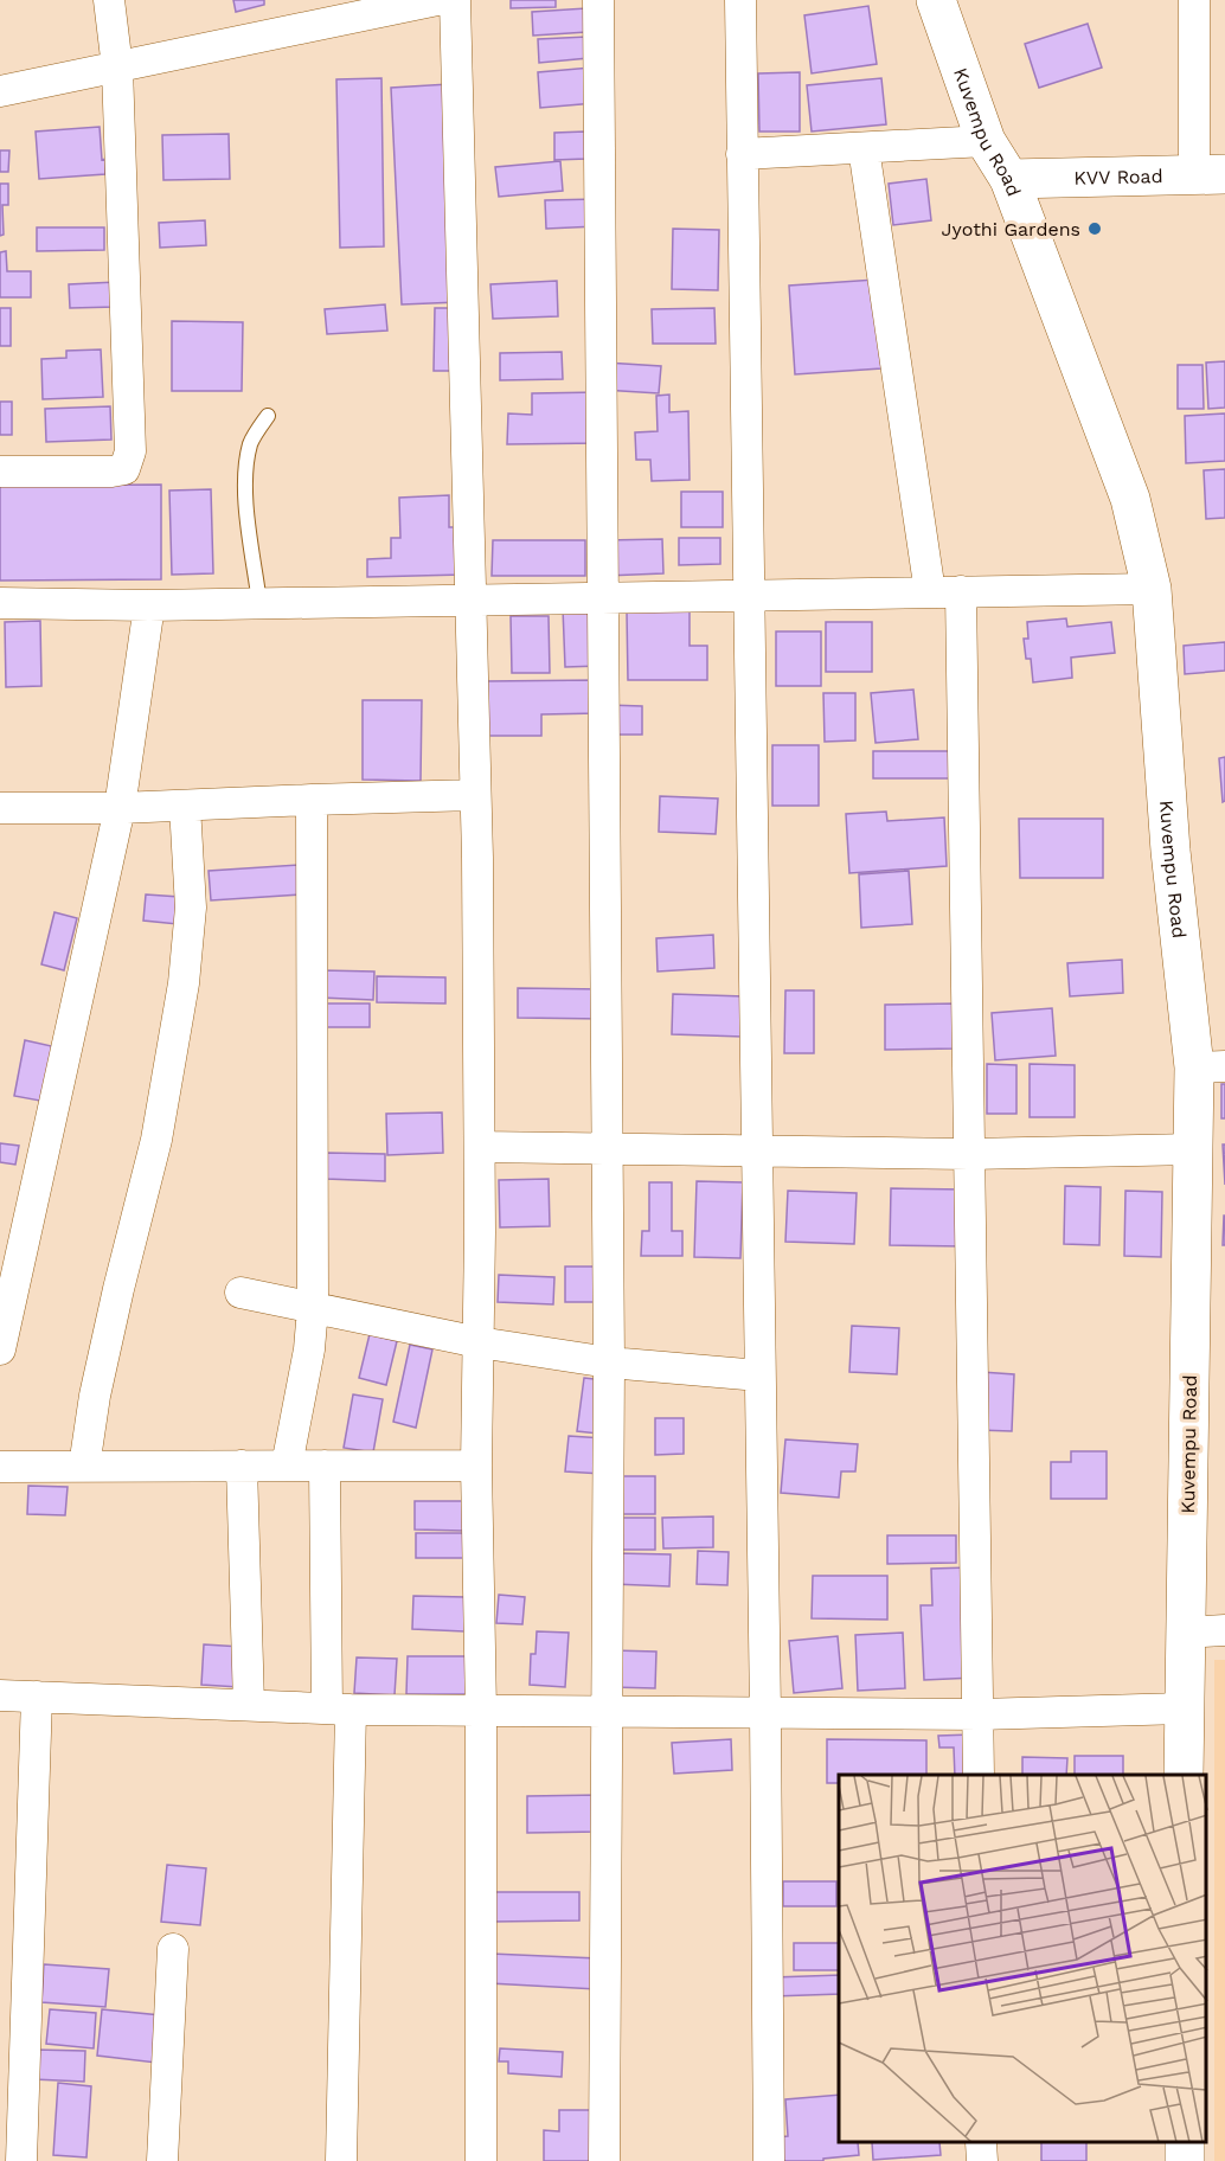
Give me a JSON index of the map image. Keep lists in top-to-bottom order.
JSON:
{
  "streets": {
    "main road": ["Kuvempu Road", "KVV Road"]
  },
  "crossings": [
    ["Kuvempu Road", "KVV Road"]
  ],
  "places": ["Jyothi Gardens"]
}
